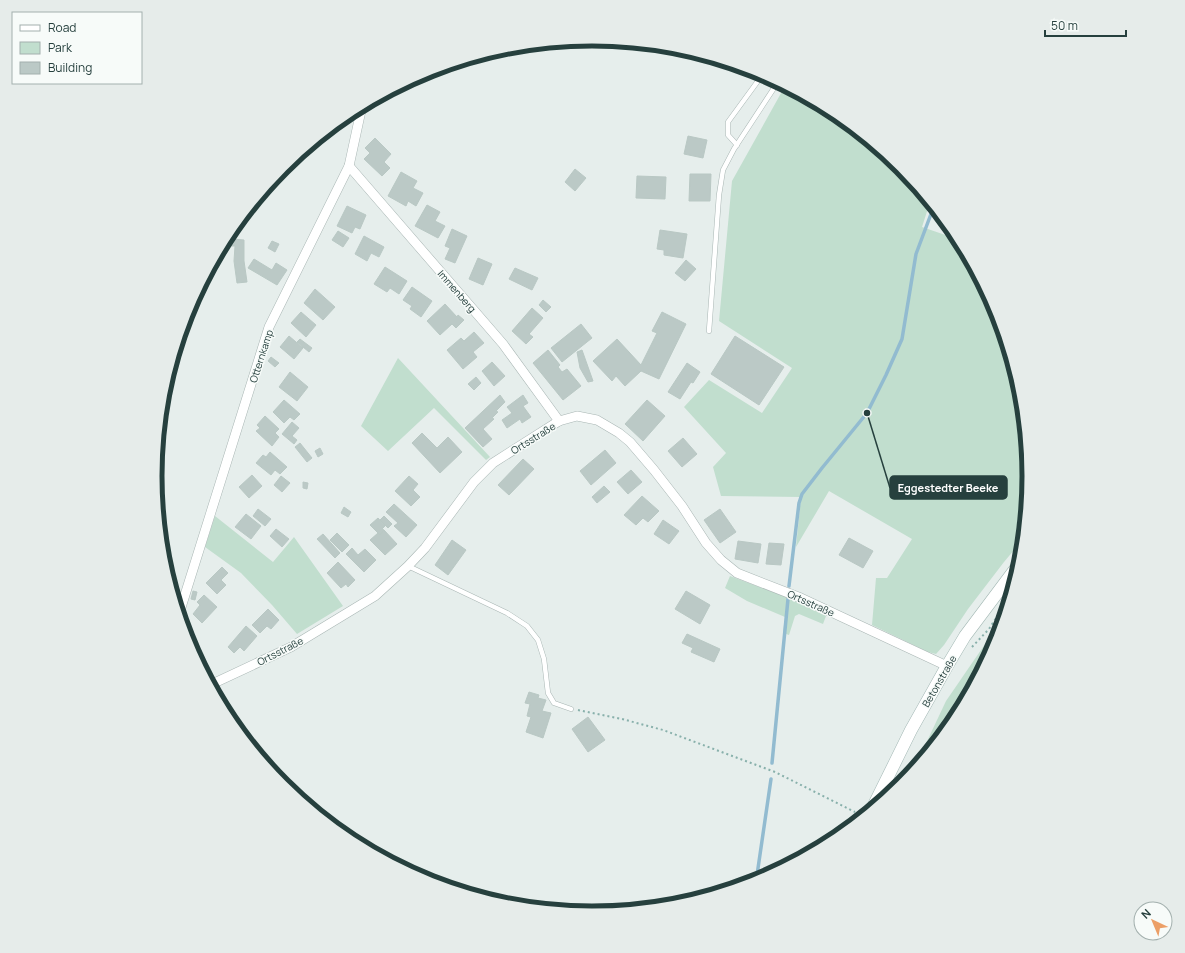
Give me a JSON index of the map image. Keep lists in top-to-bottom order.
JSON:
{
  "streets": {
    "main road": ["Betonstraße"],
    "street": ["Immenberg", "Otternkamp", "Ortsstraße"]
  },
  "crossings": [
    ["Immenberg", "Otternkamp"],
    ["Immenberg", "Ortsstraße"],
    ["Ortsstraße", "Betonstraße"]
  ],
  "places": ["Eggestedter Beeke"],
  "legend": ["Road", "Park", "Building"],
  "scale_bar": "50 m",
  "north": "top left"
}
